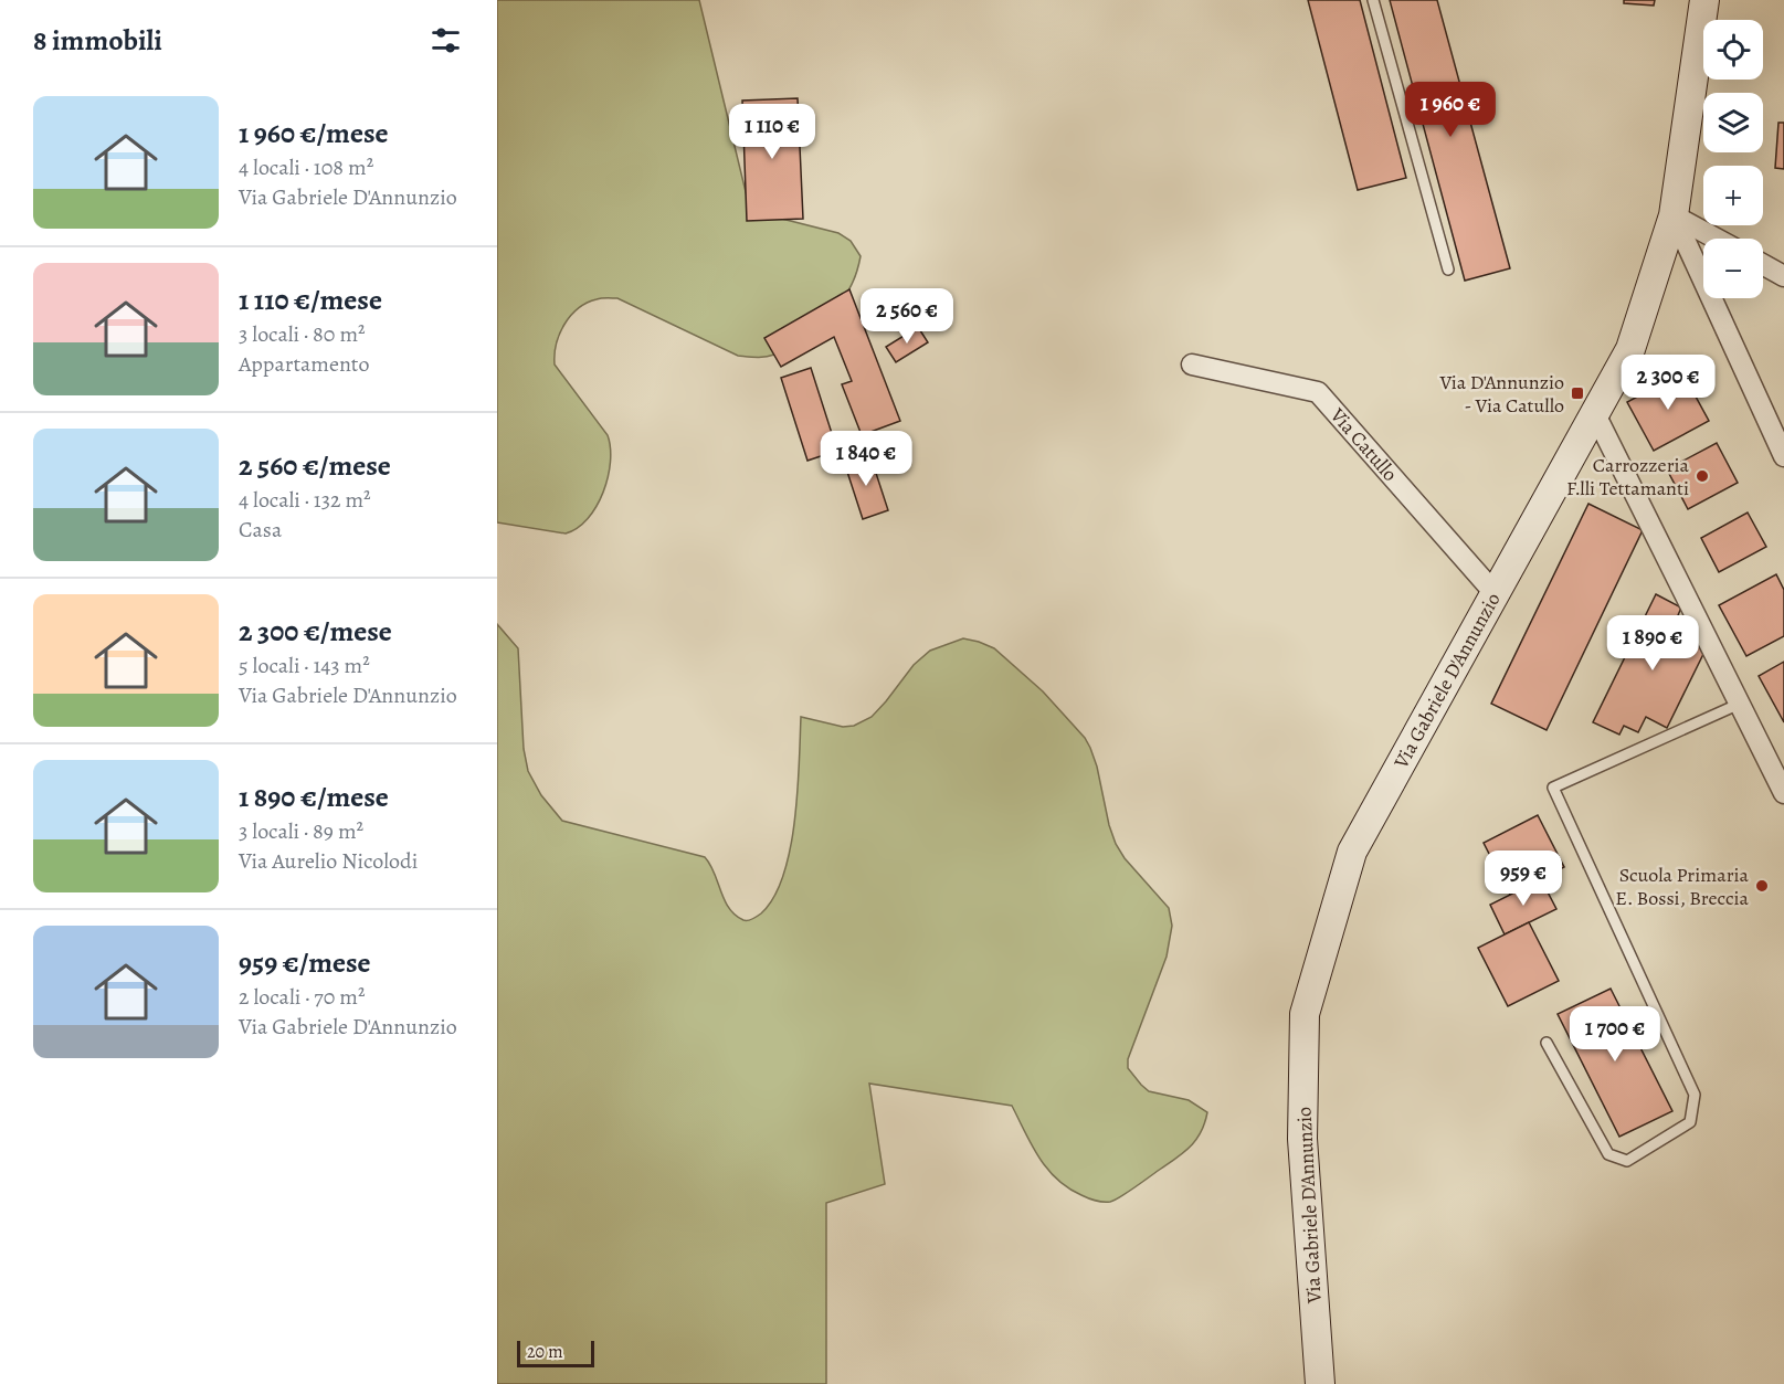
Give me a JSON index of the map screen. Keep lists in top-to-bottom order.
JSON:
{
  "streets": {
    "main road": ["Via Gabriele D'Annunzio"],
    "street": ["Via Catullo"]
  },
  "crossings": [
    ["Via Catullo", "Via Gabriele D'Annunzio"]
  ],
  "places": {
    "transit": ["Via D'Annunzio - Via Catullo"],
    "other": ["Carrozzeria F.lli Tettamanti", "Scuola Primaria E. Bossi, Breccia"]
  },
  "scale_bar": "20 m",
  "page": {
    "heading": "8 immobili",
    "map_buttons": ["+", "−"],
    "list": [
      {
        "name": "1 960 €/mese",
        "note": "4 locali · 108 m² · Via Gabriele D'Annunzio"
      },
      {
        "name": "1 110 €/mese",
        "note": "3 locali · 80 m² · Appartamento"
      },
      {
        "name": "2 560 €/mese",
        "note": "4 locali · 132 m² · Casa"
      },
      {
        "name": "2 300 €/mese",
        "note": "5 locali · 143 m² · Via Gabriele D'Annunzio"
      },
      {
        "name": "1 890 €/mese",
        "note": "3 locali · 89 m² · Via Aurelio Nicolodi"
      },
      {
        "name": "959 €/mese",
        "note": "2 locali · 70 m² · Via Gabriele D'Annunzio"
      }
    ],
    "price": [
      "1 960 €",
      "1 110 €",
      "2 560 €",
      "2 300 €",
      "1 840 €",
      "1 890 €",
      "959 €",
      "1 700 €"
    ],
    "scale": "20 m"
  }
}
